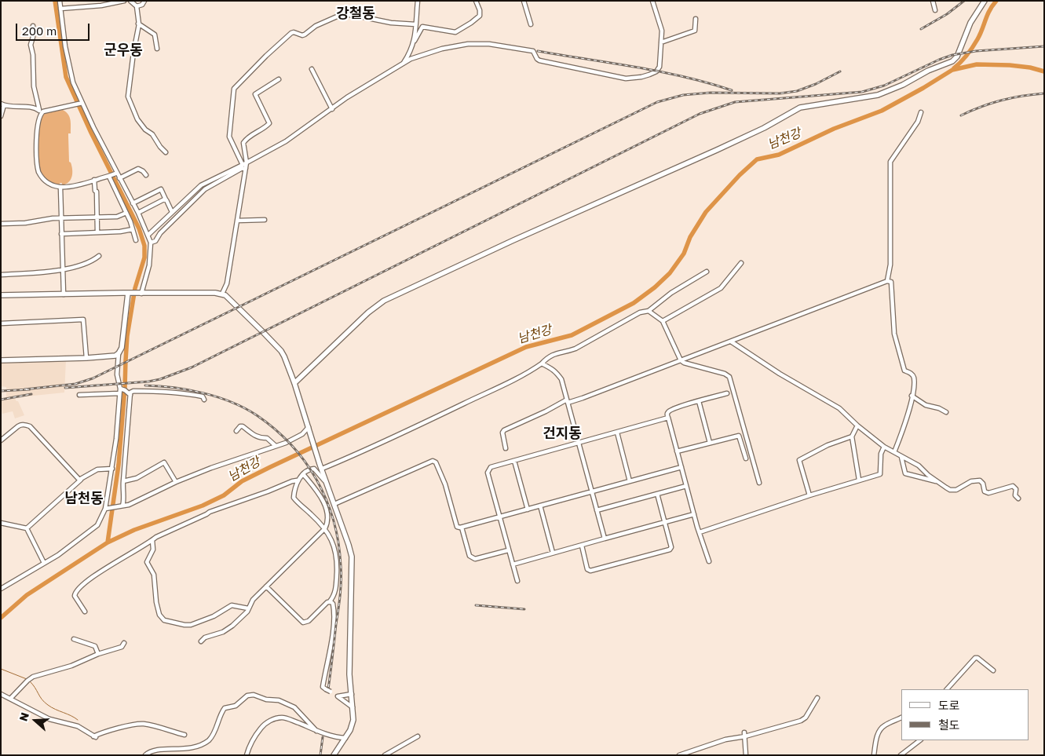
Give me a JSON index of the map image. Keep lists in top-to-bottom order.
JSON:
{
  "districts": [
    "강철동",
    "군우동",
    "건지동",
    "남천동"
  ],
  "water": ["남천강"],
  "legend": ["도로", "철도"],
  "scale_bar": "200 m",
  "north": "left"
}
